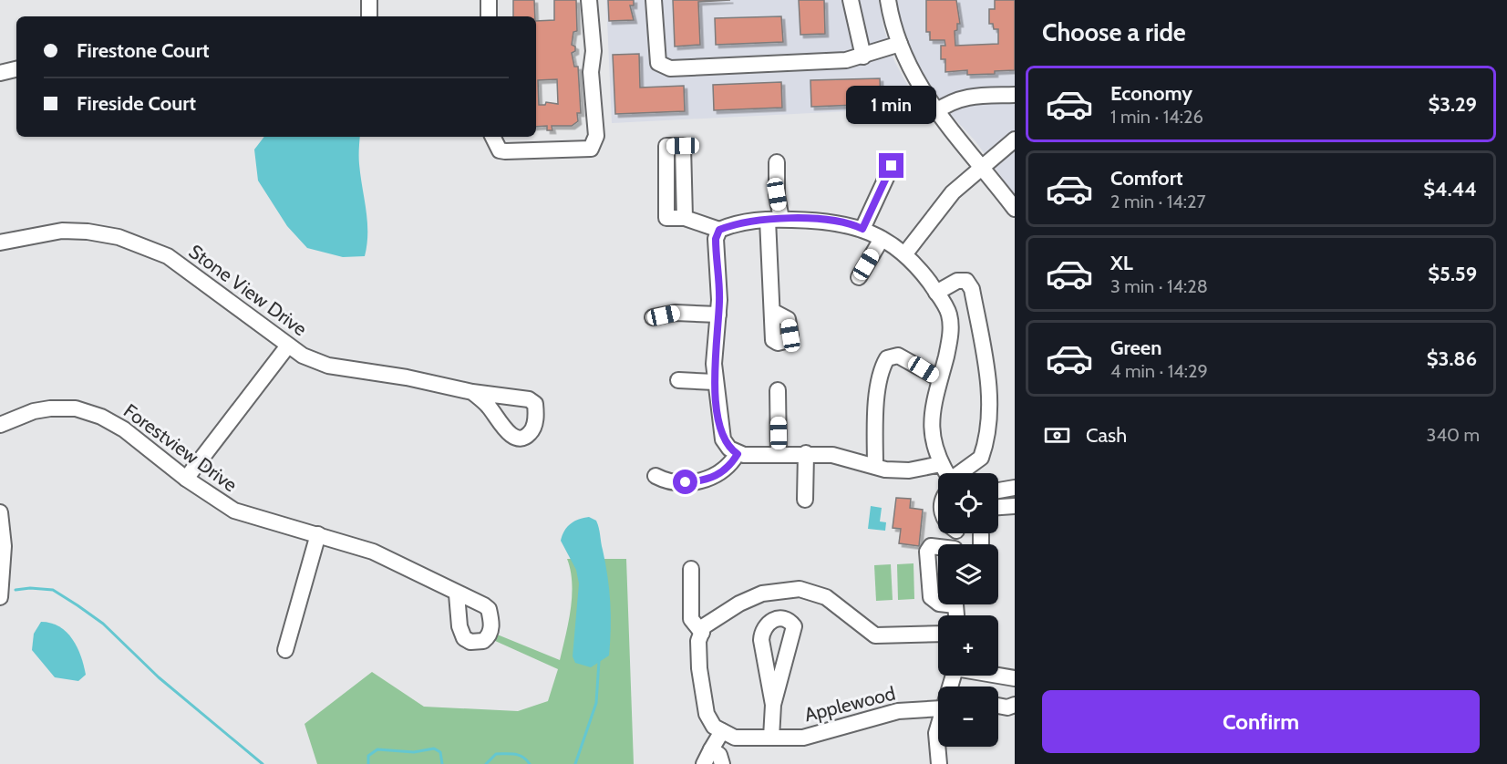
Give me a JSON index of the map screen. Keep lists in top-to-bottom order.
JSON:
{
  "streets": {
    "street": ["Stone View Drive", "Forestview Drive", "Applewood"]
  },
  "page": {
    "heading": "Choose a ride",
    "banner": ["Firestone Court", "Fireside Court"],
    "list": [
      {
        "name": "Economy",
        "note": "1 min · 14:26",
        "value": "$3.29"
      },
      {
        "name": "Comfort",
        "note": "2 min · 14:27",
        "value": "$4.44"
      },
      {
        "name": "XL",
        "note": "3 min · 14:28",
        "value": "$5.59"
      },
      {
        "name": "Green",
        "note": "4 min · 14:29",
        "value": "$3.86"
      }
    ],
    "bubble": "1 min",
    "pay": ["Cash", "340 m"],
    "map_buttons": ["+", "−"],
    "buttons": "Confirm"
  }
}
